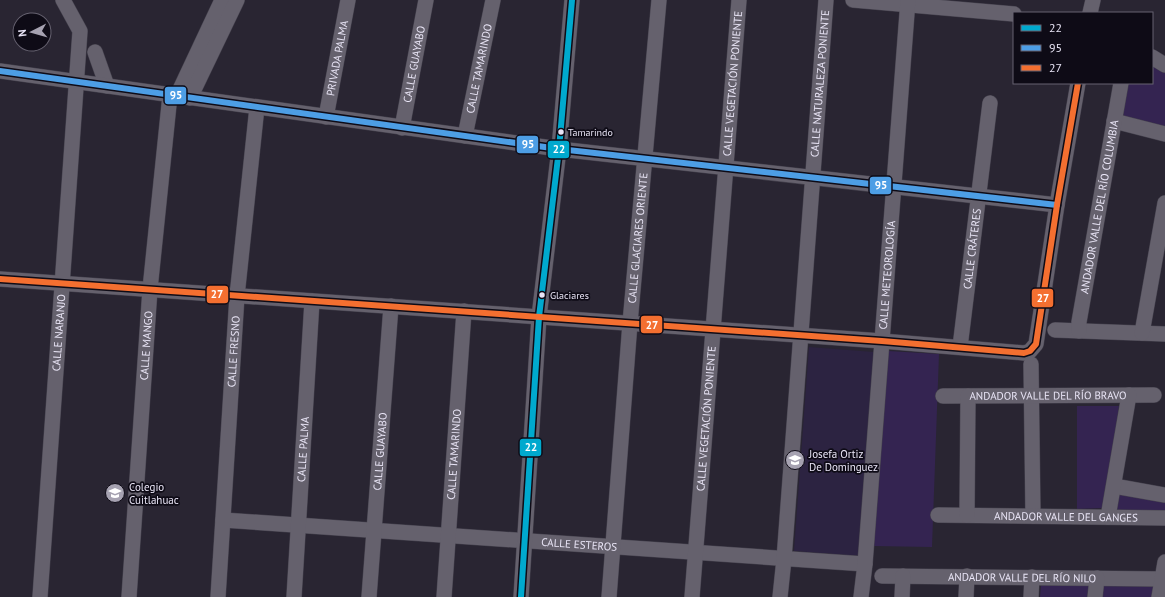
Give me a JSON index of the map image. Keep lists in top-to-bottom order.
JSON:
{
  "streets": {
    "street": [
      "PRIVADA PALMA",
      "CALLE GUAYABO",
      "CALLE TAMARINDO",
      "CALLE VEGETACIÓN PONIENTE",
      "CALLE NATURALEZA PONIENTE",
      "ANDADOR VALLE DEL RÍO COLUMBIA",
      "CALLE GLACIARES ORIENTE",
      "CALLE CRÁTERES",
      "CALLE METEOROLOGÍA",
      "CALLE NARANJO",
      "CALLE MANGO",
      "CALLE FRESNO",
      "ANDADOR VALLE DEL RÍO BRAVO",
      "CALLE PALMA",
      "ANDADOR VALLE DEL GANGES",
      "CALLE ESTEROS",
      "ANDADOR VALLE DEL RÍO NILO"
    ]
  },
  "crossings": [
    ["CALLE GUAYABO", "CALLE ESTEROS"],
    ["CALLE TAMARINDO", "CALLE ESTEROS"],
    ["CALLE VEGETACIÓN PONIENTE", "CALLE ESTEROS"],
    ["CALLE NATURALEZA PONIENTE", "CALLE ESTEROS"],
    ["CALLE GLACIARES ORIENTE", "CALLE ESTEROS"],
    ["CALLE METEOROLOGÍA", "CALLE ESTEROS"],
    ["CALLE FRESNO", "CALLE ESTEROS"],
    ["CALLE PALMA", "CALLE ESTEROS"]
  ],
  "places": {
    "other": ["Tamarindo", "Glaciares"],
    "school or university": ["Josefa Ortiz De Dominguez", "Colegio Cuitlahuac"]
  },
  "lines": ["transit line 22", "transit line 95", "transit line 27"],
  "legend": ["22", "95", "27"],
  "north": "left"
}
